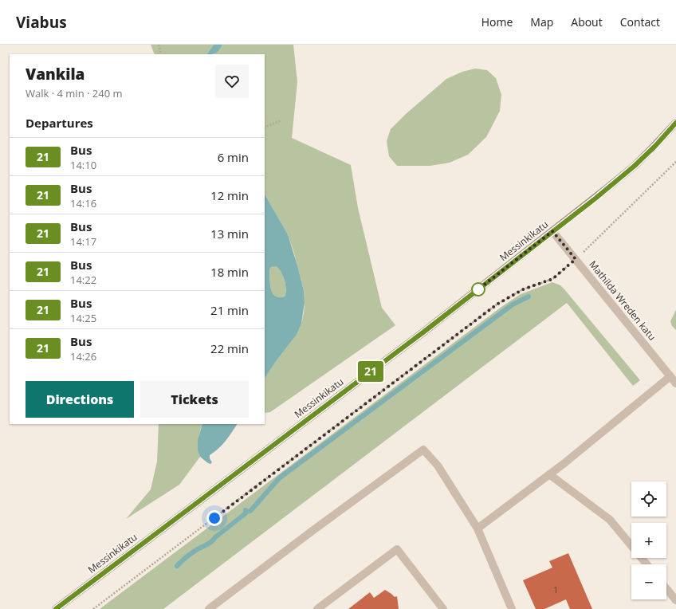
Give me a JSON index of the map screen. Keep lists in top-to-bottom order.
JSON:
{
  "streets": {
    "street": ["Messinkikatu", "Mathilda Wreden katu"]
  },
  "crossings": [
    ["Messinkikatu", "Mathilda Wreden katu"]
  ],
  "lines": ["bus line 21"],
  "house_numbers": ["1"],
  "page": {
    "header": "Viabus",
    "nav": [
      "Home",
      "Map",
      "About",
      "Contact"
    ],
    "on_map": "21",
    "heading": [
      ["Vankila", "Walk · 4 min · 240 m"],
      "Departures"
    ],
    "list": [
      {
        "mark": "21",
        "name": "Bus",
        "note": "14:10",
        "value": "6 min"
      },
      {
        "mark": "21",
        "name": "Bus",
        "note": "14:16",
        "value": "12 min"
      },
      {
        "mark": "21",
        "name": "Bus",
        "note": "14:17",
        "value": "13 min"
      },
      {
        "mark": "21",
        "name": "Bus",
        "note": "14:22",
        "value": "18 min"
      },
      {
        "mark": "21",
        "name": "Bus",
        "note": "14:25",
        "value": "21 min"
      },
      {
        "mark": "21",
        "name": "Bus",
        "note": "14:26",
        "value": "22 min"
      }
    ],
    "buttons": ["Directions", "Tickets"],
    "map_buttons": ["+", "−"]
  }
}
